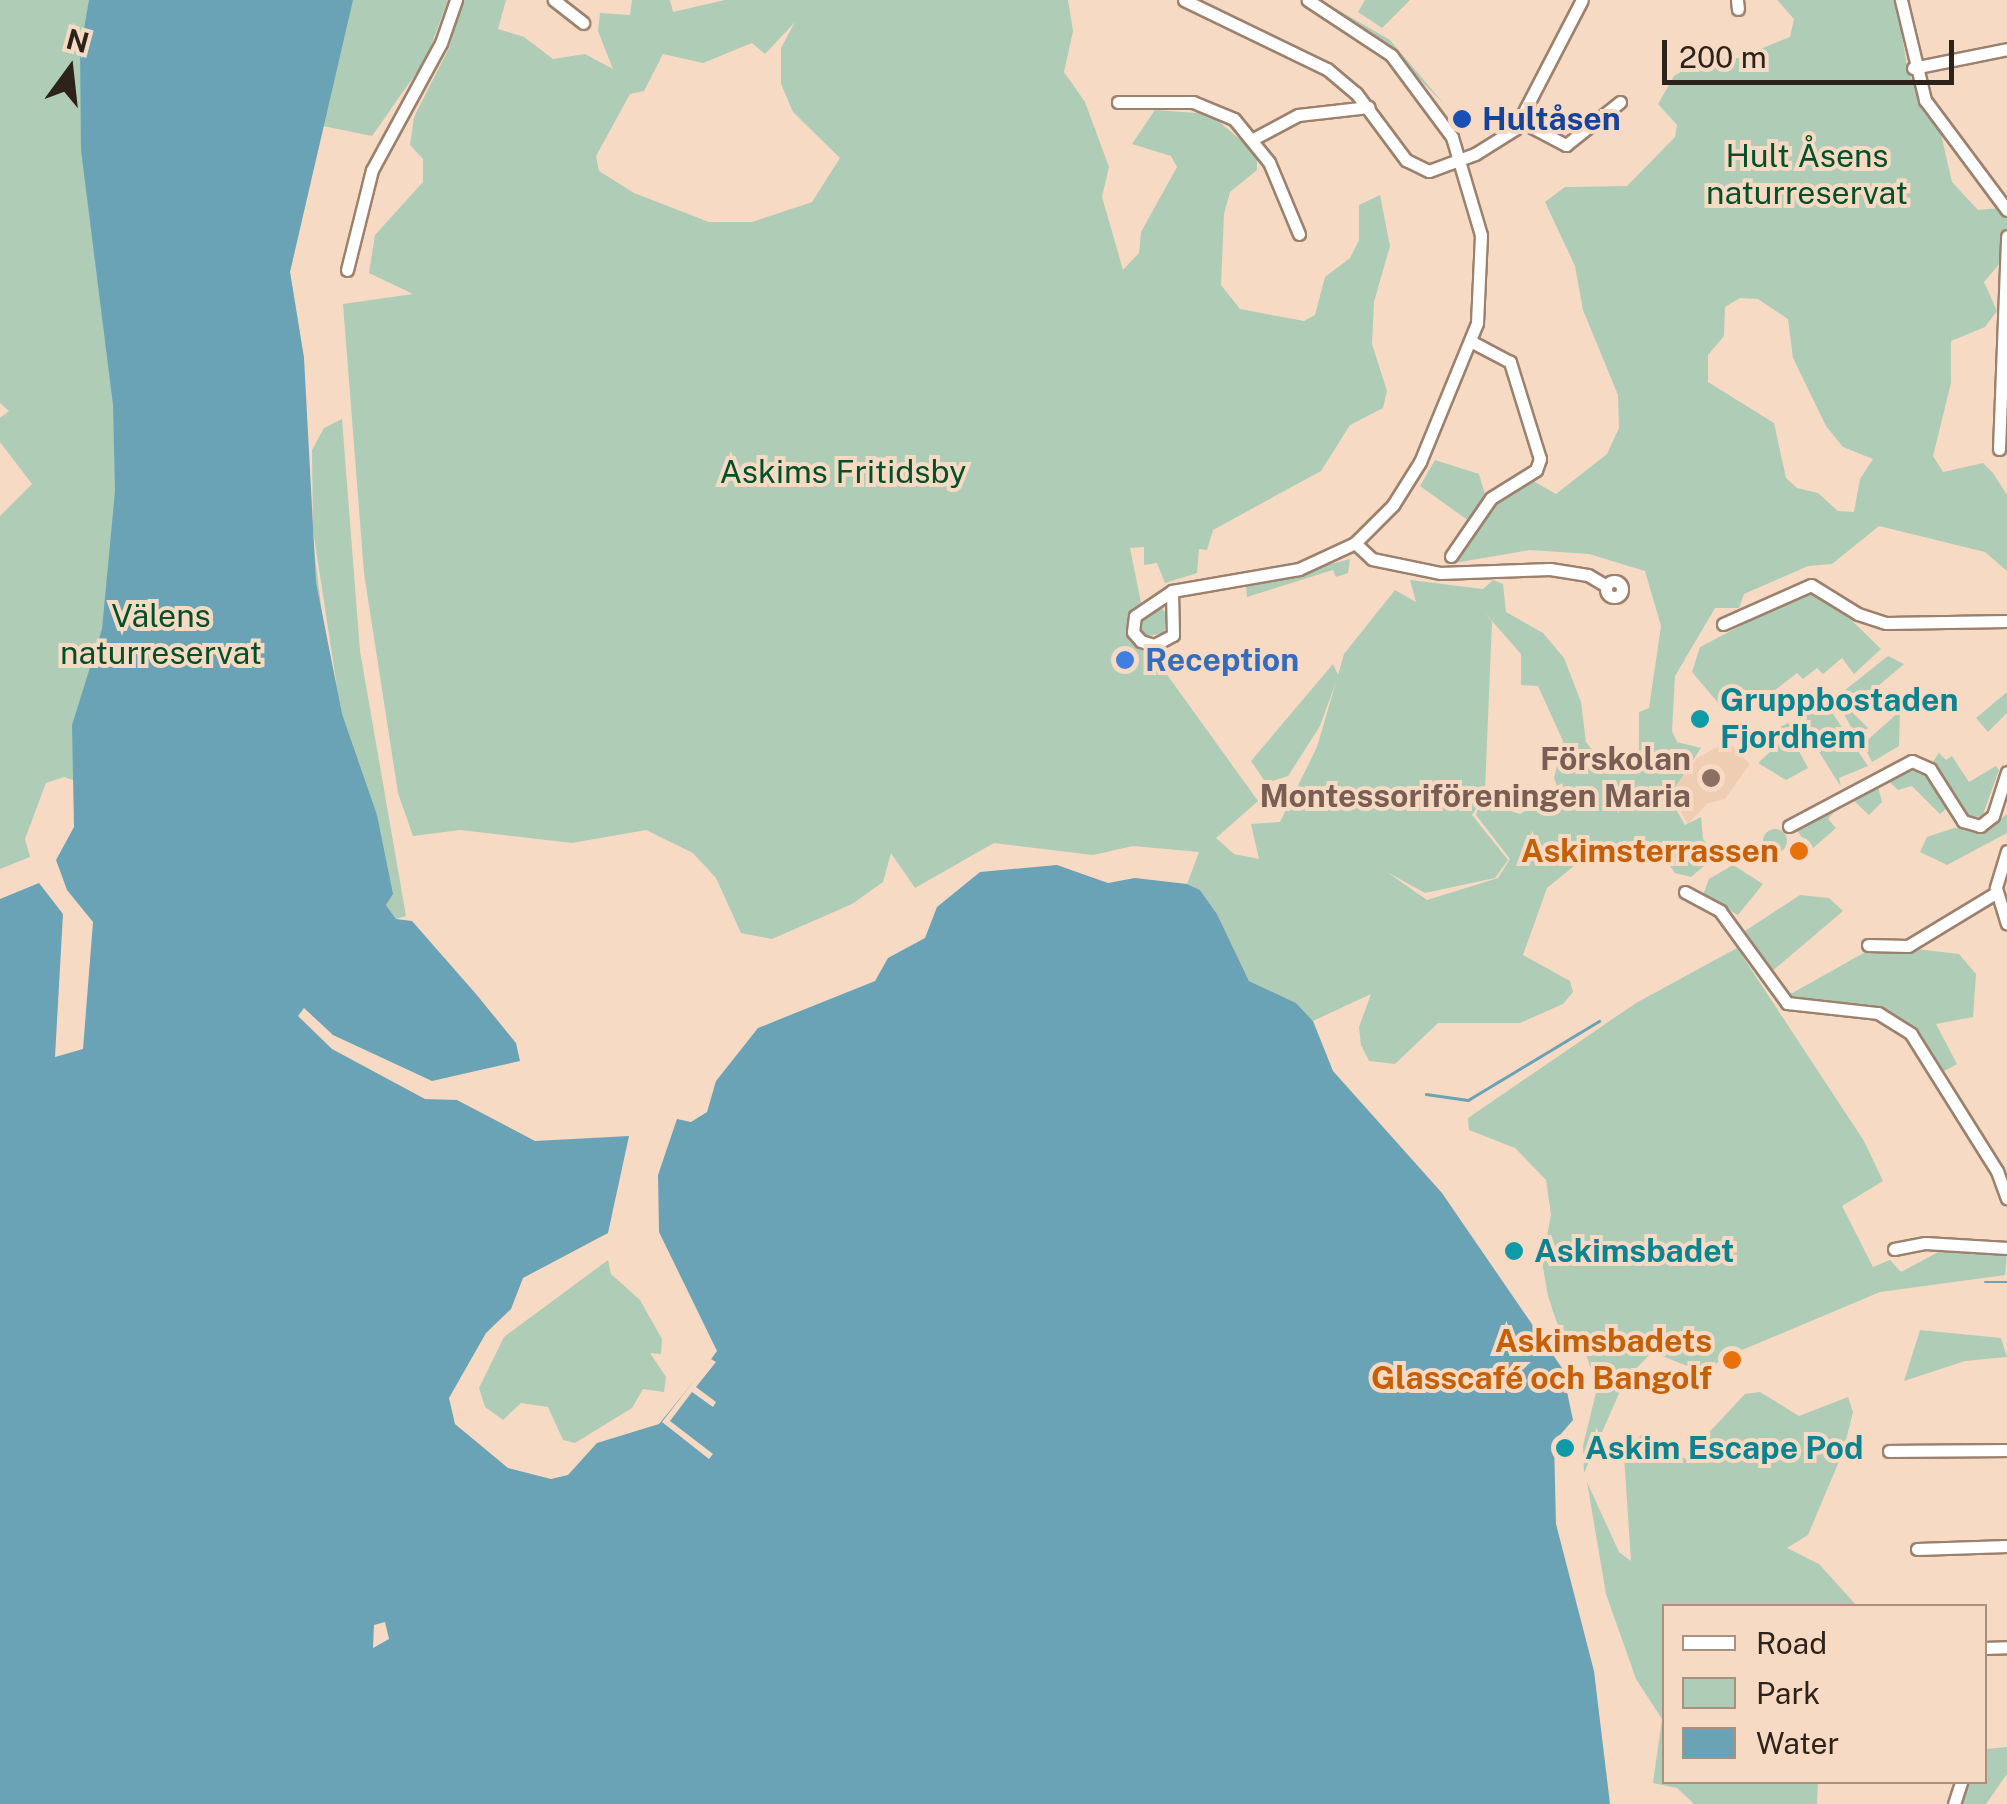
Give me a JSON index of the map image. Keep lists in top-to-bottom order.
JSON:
{
  "parks": ["Hult Åsens naturreservat", "Askims Fritidsby", "Välens naturreservat"],
  "places": [
    "Hultåsen",
    "Reception",
    "Gruppbostaden Fjordhem",
    "Förskolan Montessoriföreningen Maria",
    "Askimsterrassen",
    "Askimsbadet",
    "Askimsbadets Glasscafé och Bangolf",
    "Askim Escape Pod"
  ],
  "legend": ["Road", "Park", "Water"],
  "scale_bar": "200 m",
  "north": "top"
}
